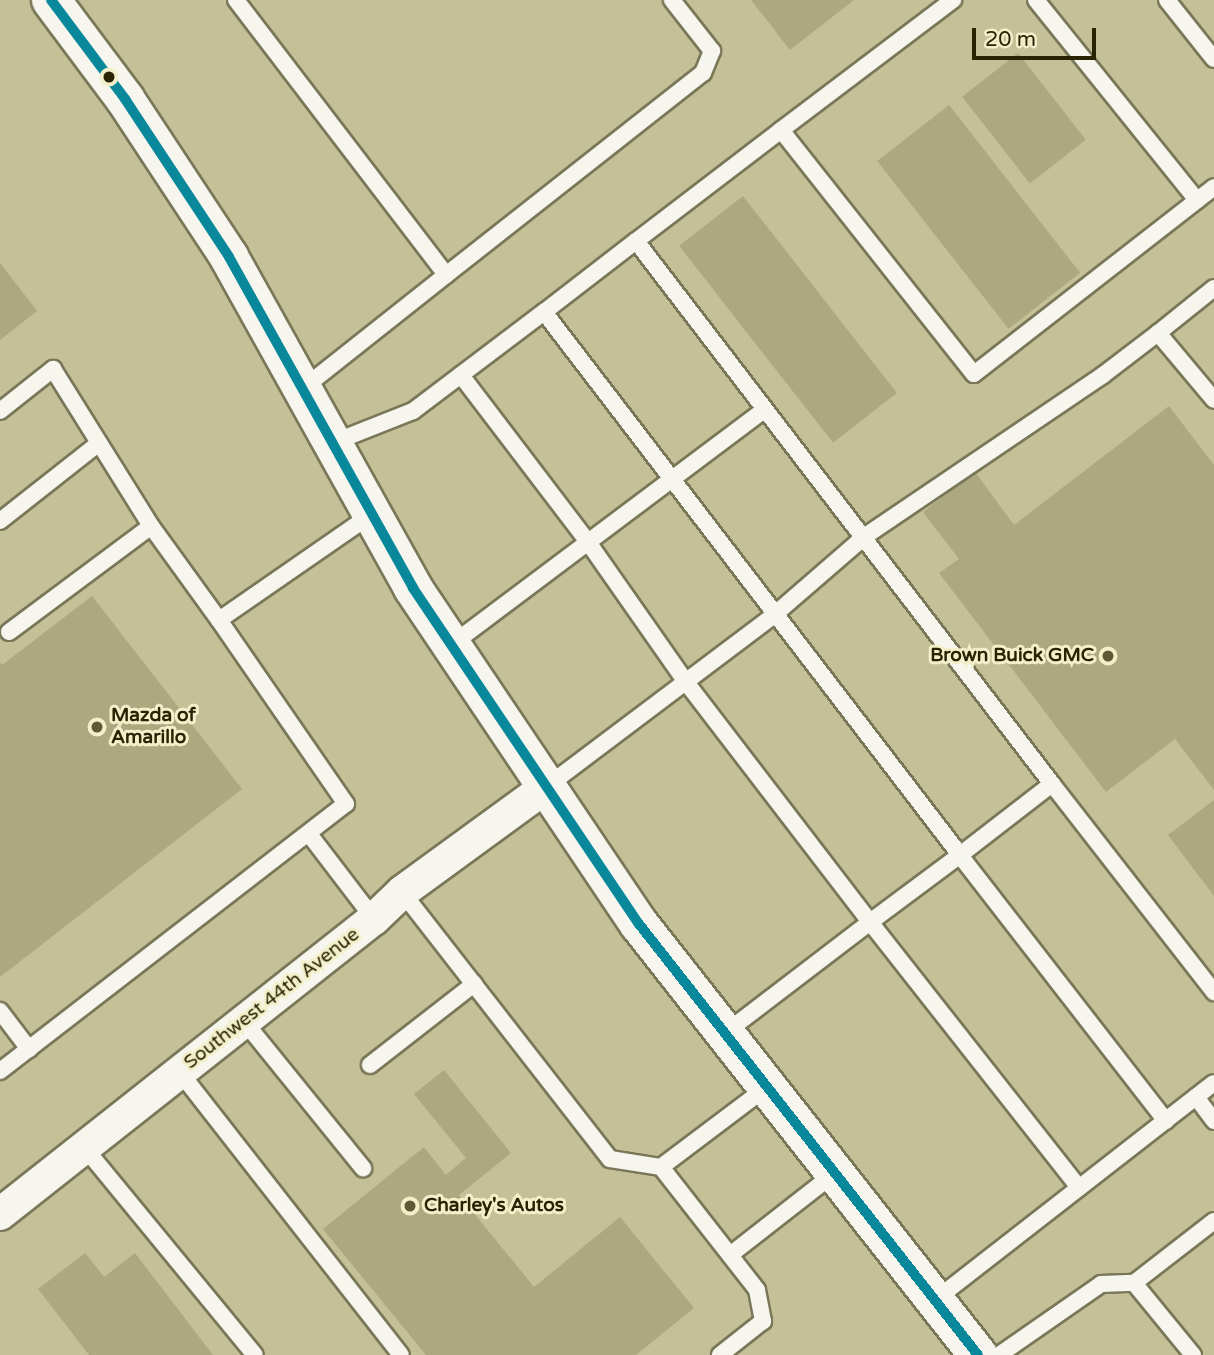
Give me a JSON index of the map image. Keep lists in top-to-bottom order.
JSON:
{
  "streets": {
    "street": ["Southwest 44th Avenue"]
  },
  "places": ["Brown Buick GMC", "Mazda of Amarillo", "Charley's Autos"],
  "scale_bar": "20 m"
}
